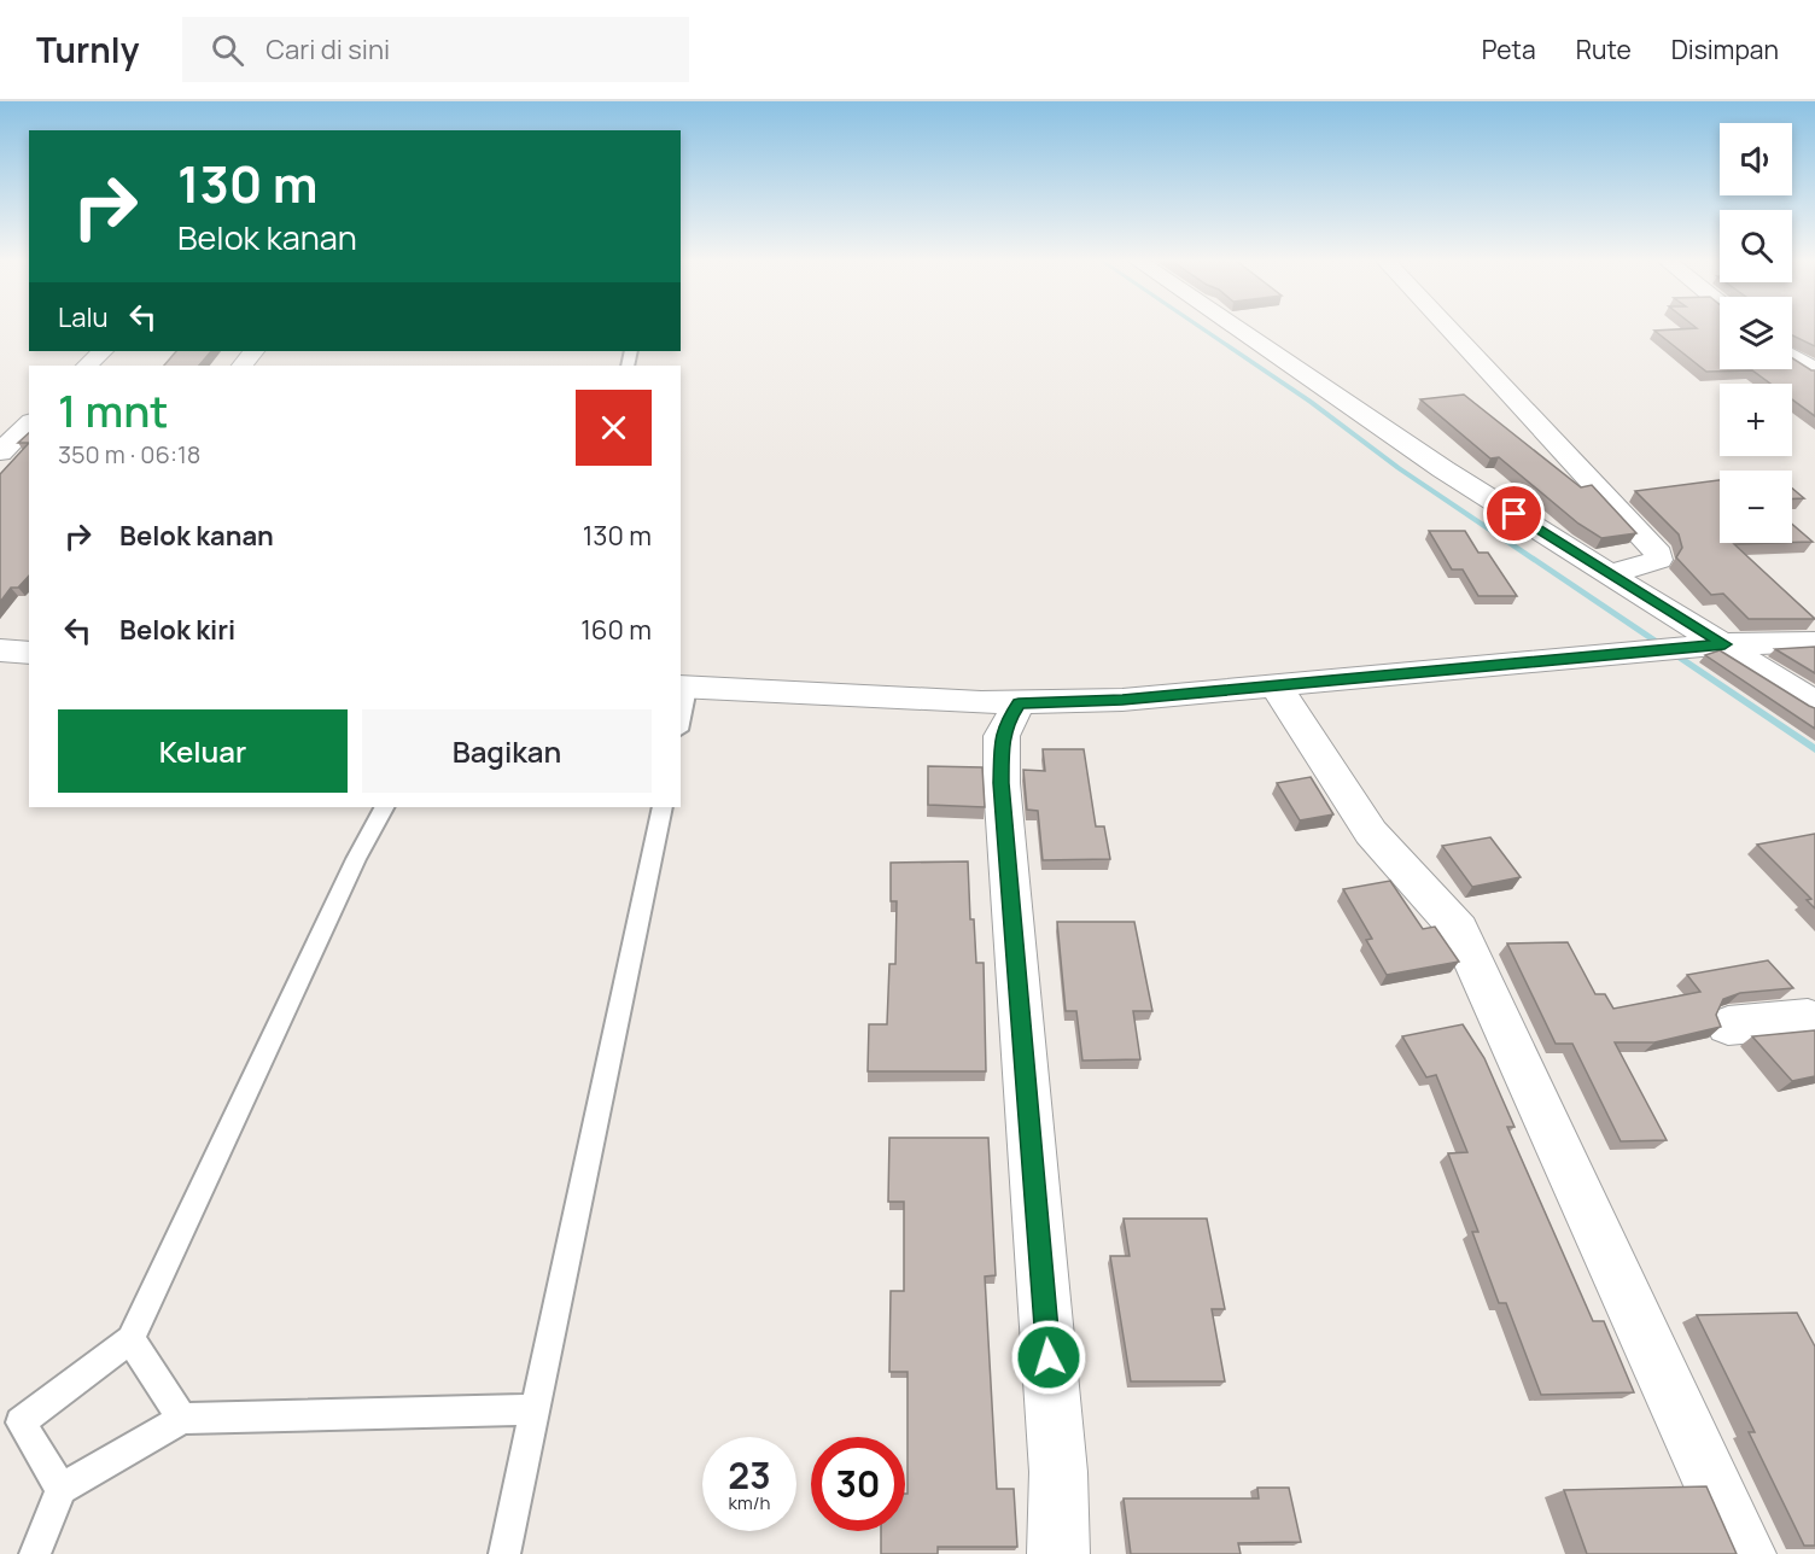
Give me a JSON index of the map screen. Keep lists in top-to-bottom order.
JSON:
{
  "page": {
    "header": "Turnly",
    "search": "Cari di sini",
    "nav": ["Peta", "Rute", "Disimpan"],
    "map_buttons": ["+", "−"],
    "turn": ["130 m", "Belok kanan"],
    "then": "Lalu",
    "heading": ["1 mnt", "350 m · 06:18"],
    "list": [
      {
        "name": "Belok kanan",
        "value": "130 m"
      },
      {
        "name": "Belok kiri",
        "value": "160 m"
      }
    ],
    "buttons": ["Keluar", "Bagikan"],
    "speed": "23 km/h",
    "limit": "30"
  }
}
